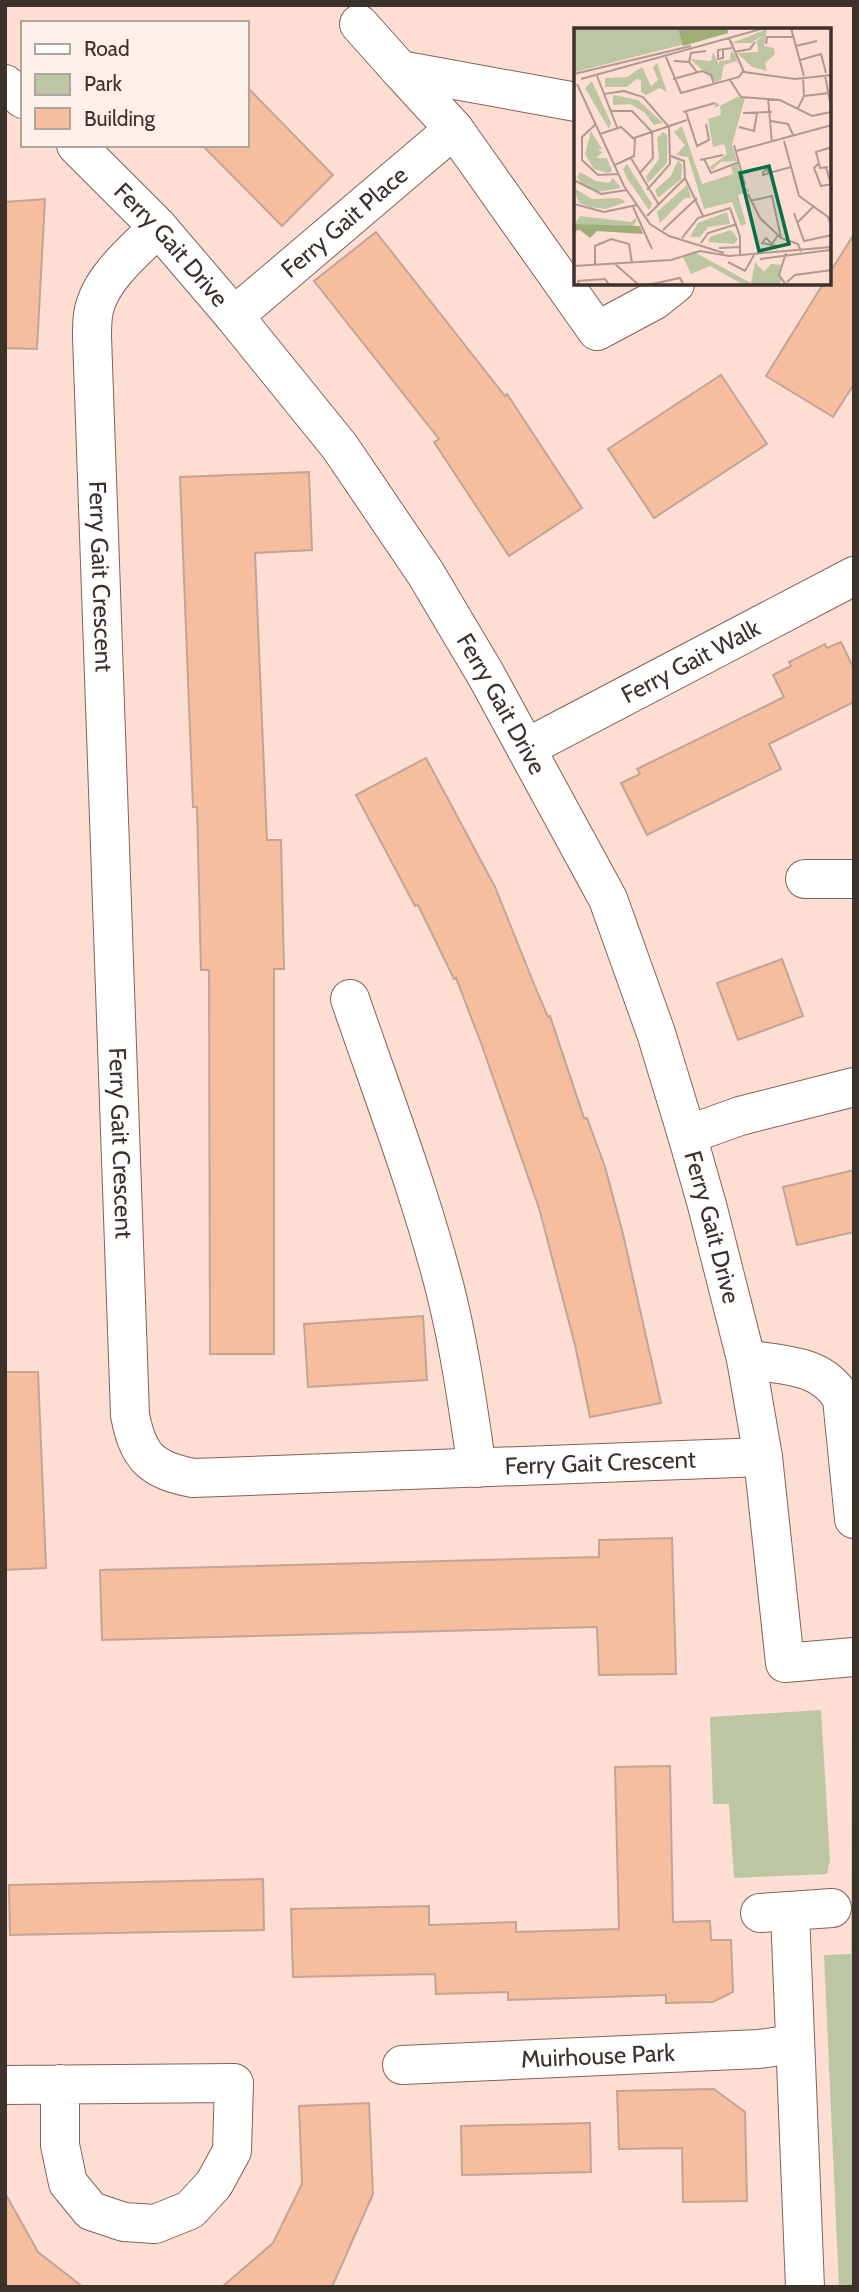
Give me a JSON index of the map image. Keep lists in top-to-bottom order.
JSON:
{
  "streets": {
    "street": [
      "Ferry Gait Place",
      "Ferry Gait Drive",
      "Ferry Gait Crescent",
      "Ferry Gait Walk",
      "Muirhouse Park"
    ]
  },
  "crossings": [
    ["Ferry Gait Place", "Ferry Gait Drive"],
    ["Ferry Gait Drive", "Ferry Gait Crescent"],
    ["Ferry Gait Drive", "Ferry Gait Walk"]
  ],
  "legend": ["Road", "Park", "Building"]
}
